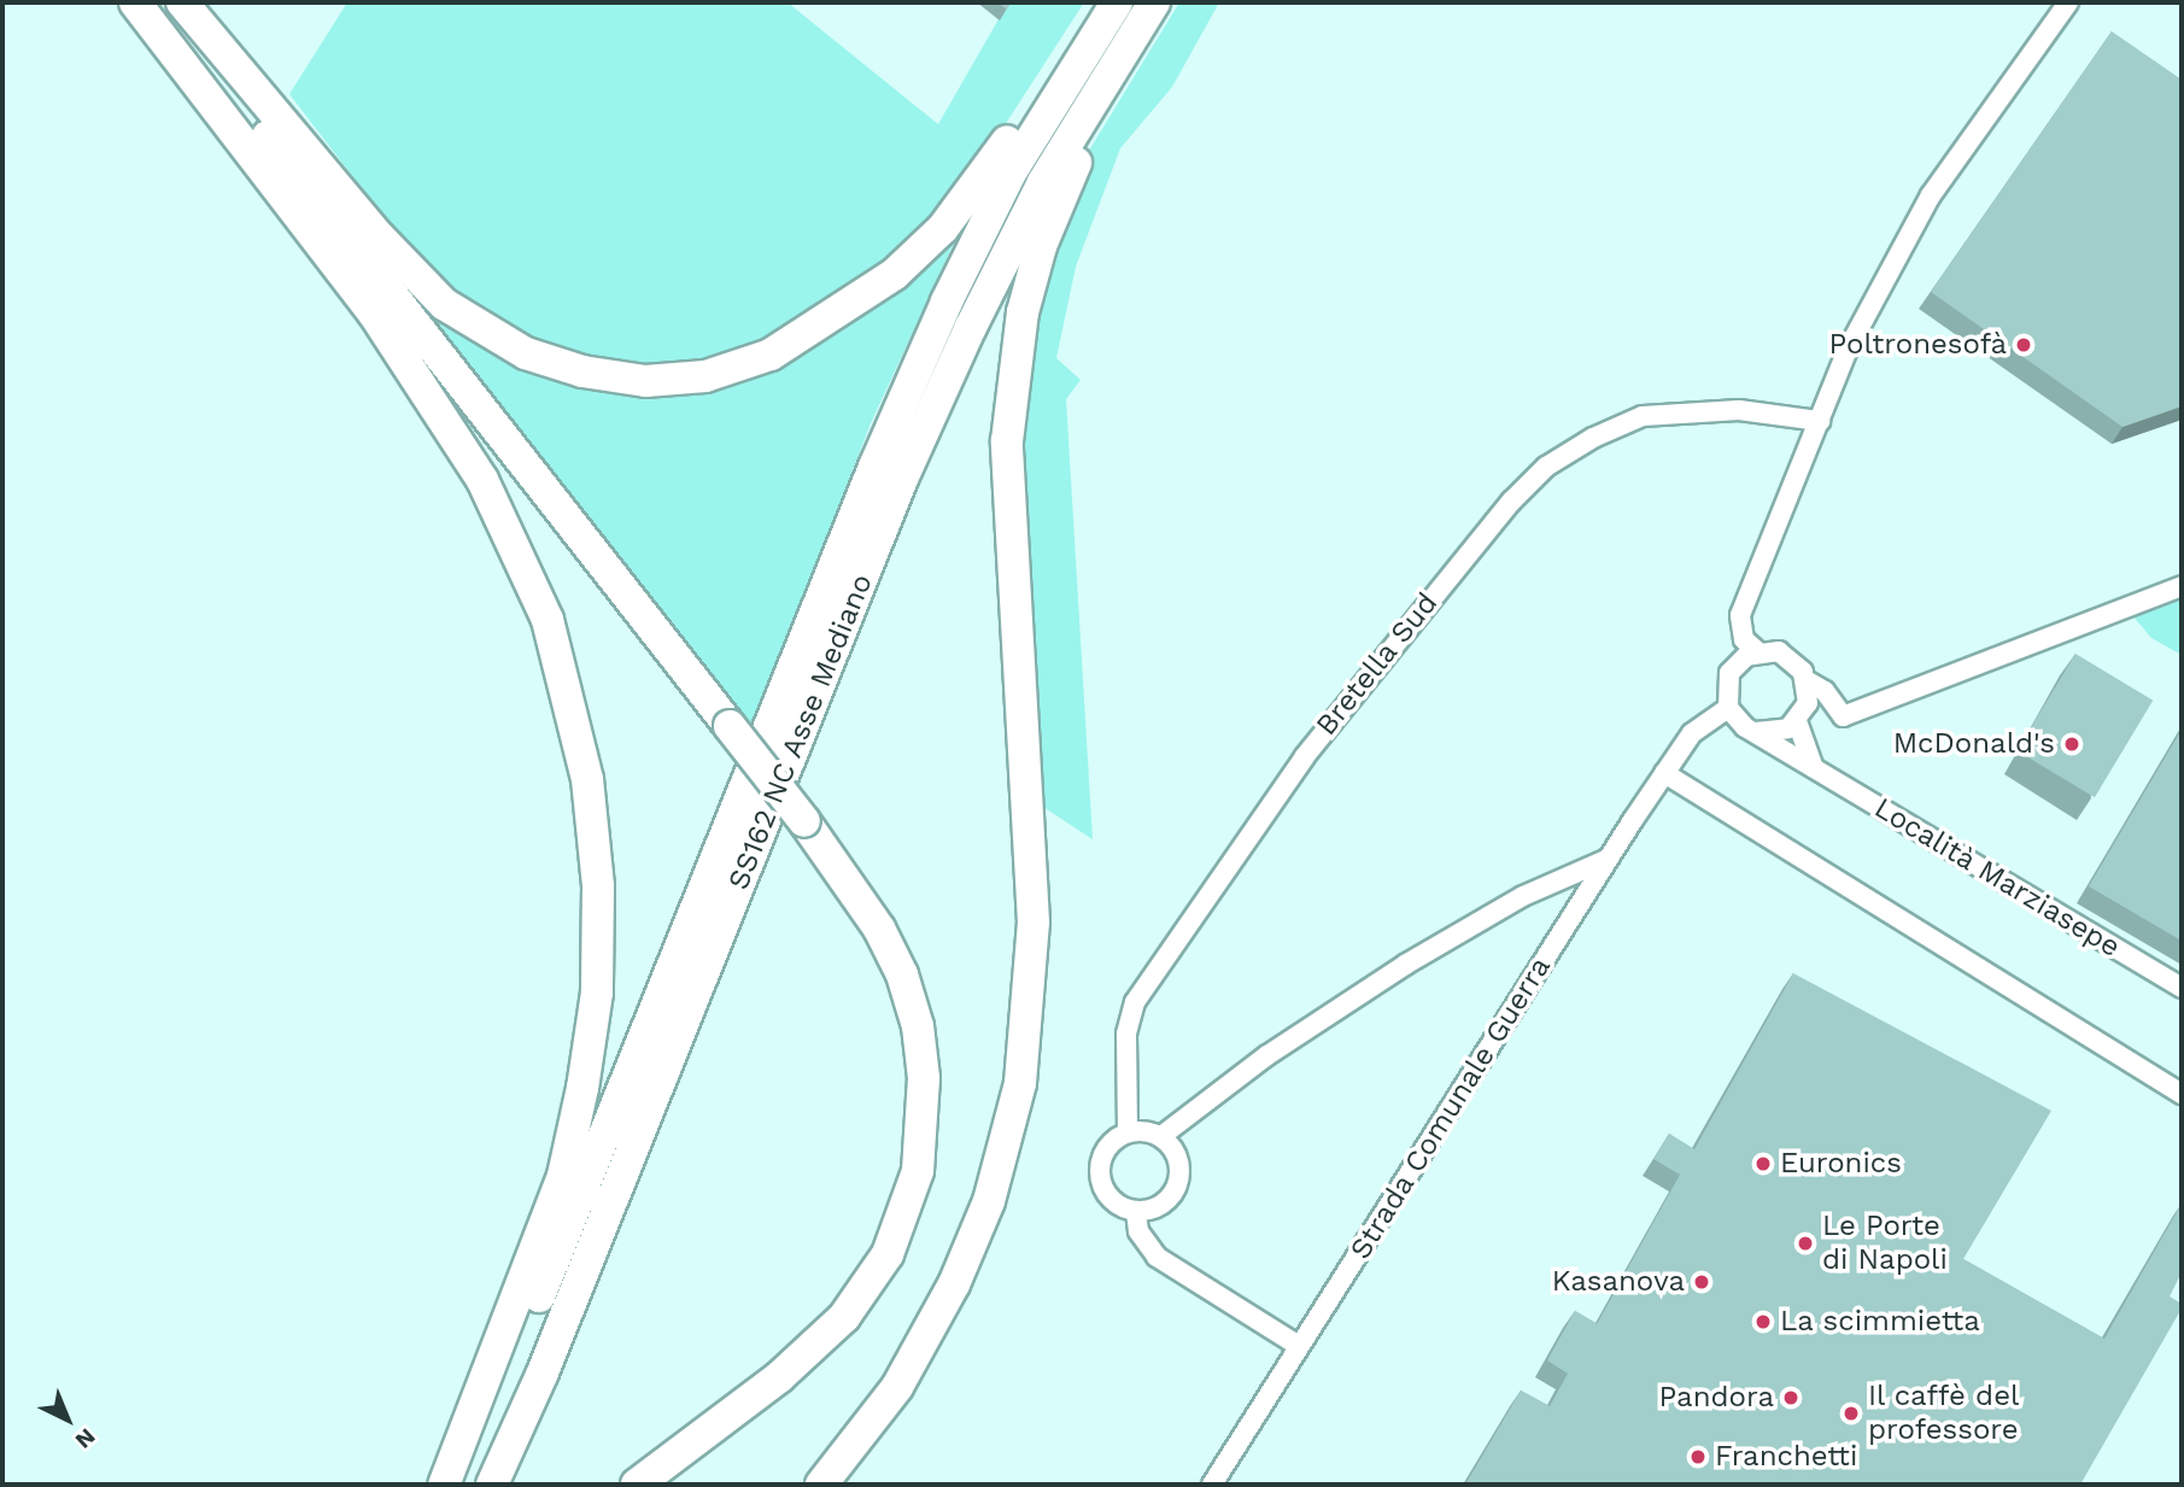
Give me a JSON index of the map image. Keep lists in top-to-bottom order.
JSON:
{
  "streets": {
    "highway": ["SS162 NC Asse Mediano"],
    "street": ["Bretella Sud", "Località Marziasepe", "Strada Comunale Guerra"]
  },
  "crossings": [
    ["Località Marziasepe", "Strada Comunale Guerra"]
  ],
  "places": [
    "Poltronesofà",
    "McDonald's",
    "Euronics",
    "Le Porte di Napoli",
    "Kasanova",
    "La scimmietta",
    "Pandora",
    "Il caffè del professore",
    "Franchetti"
  ],
  "north": "bottom right"
}
